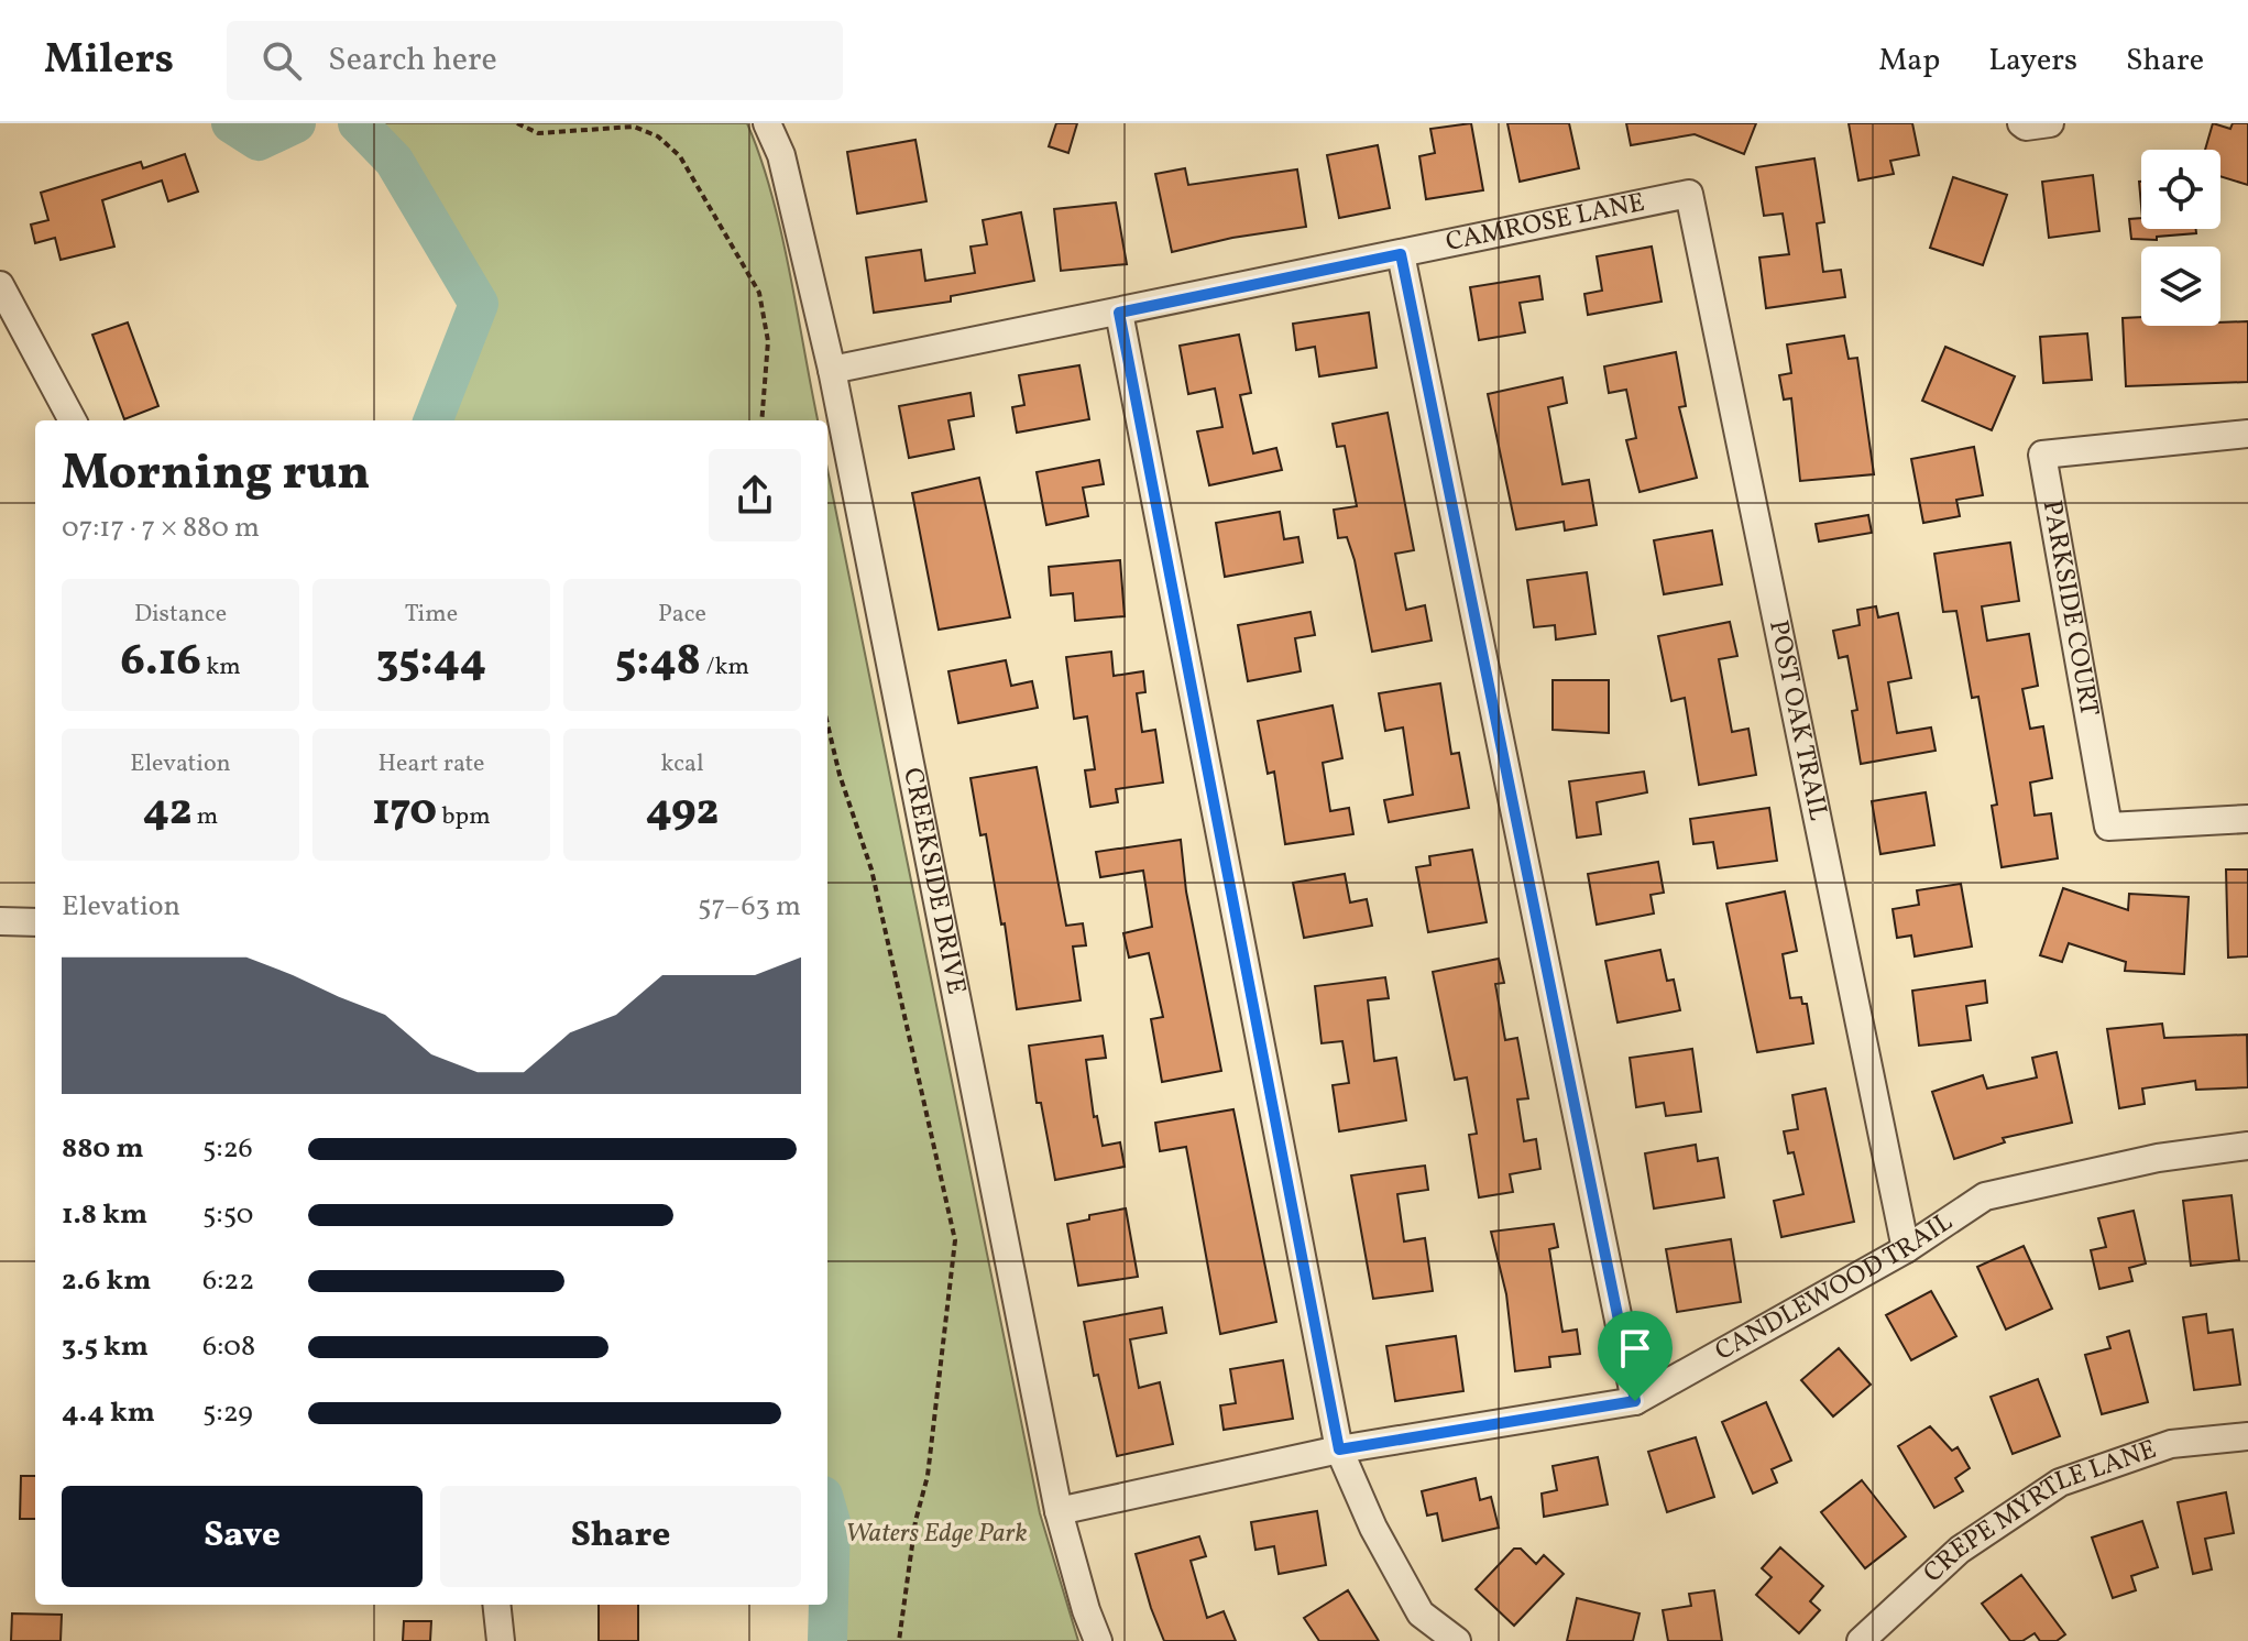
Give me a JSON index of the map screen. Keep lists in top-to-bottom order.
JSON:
{
  "streets": {
    "street": [
      "CAMROSE LANE",
      "PARKSIDE COURT",
      "POST OAK TRAIL",
      "CREEKSIDE DRIVE",
      "CANDLEWOOD TRAIL",
      "CREPE MYRTLE LANE"
    ]
  },
  "crossings": [
    ["CAMROSE LANE", "POST OAK TRAIL"],
    ["CAMROSE LANE", "CREEKSIDE DRIVE"],
    ["POST OAK TRAIL", "CANDLEWOOD TRAIL"],
    ["CREEKSIDE DRIVE", "CANDLEWOOD TRAIL"]
  ],
  "parks": ["Waters Edge Park"],
  "page": {
    "header": "Milers",
    "search": "Search here",
    "nav": ["Map", "Layers", "Share"],
    "heading": ["Morning run", "07:17 · 7 × 880 m"],
    "stats": [
      ["Distance", "6.16 km"],
      ["Time", "35:44"],
      ["Pace", "5:48 /km"],
      ["Elevation", "42 m"],
      ["Heart rate", "170 bpm"],
      ["kcal", "492"]
    ],
    "chart": ["Elevation", "57–63 m"],
    "list": [
      {
        "name": "880 m",
        "note": "5:26"
      },
      {
        "name": "1.8 km",
        "note": "5:50"
      },
      {
        "name": "2.6 km",
        "note": "6:22"
      },
      {
        "name": "3.5 km",
        "note": "6:08"
      },
      {
        "name": "4.4 km",
        "note": "5:29"
      }
    ],
    "buttons": ["Save", "Share"]
  }
}
